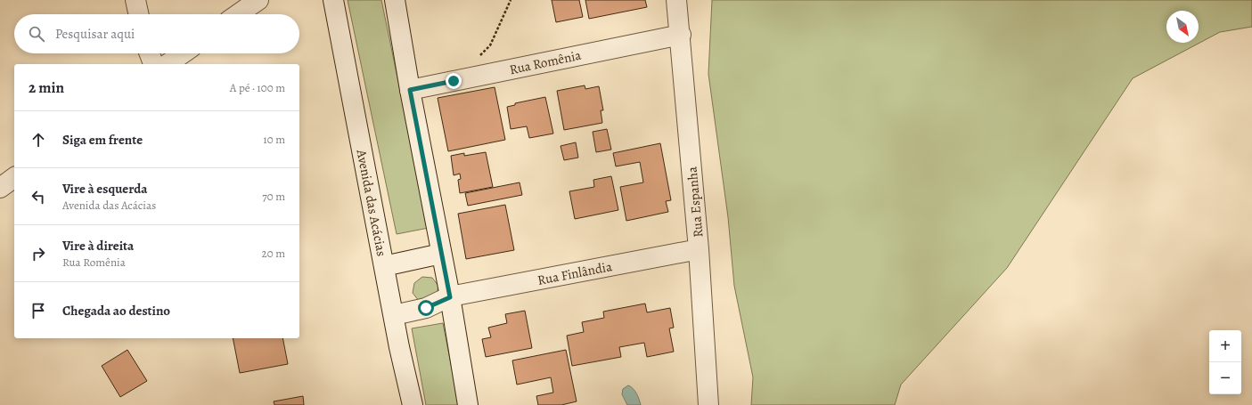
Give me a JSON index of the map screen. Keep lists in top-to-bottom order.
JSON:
{
  "streets": {
    "street": [
      "Rua Romênia",
      "Rua Espanha",
      "Avenida das Acácias",
      "Rua Finlândia"
    ]
  },
  "crossings": [
    ["Rua Romênia", "Rua Espanha"],
    ["Rua Espanha", "Rua Finlândia"],
    ["Avenida das Acácias", "Rua Finlândia"]
  ],
  "north": "bottom right",
  "page": {
    "search": "Pesquisar aqui",
    "heading": ["2 min", "A pé · 100 m"],
    "list": [
      ["Siga em frente", "10 m"],
      ["Vire à esquerda", "Avenida das Acácias", "70 m"],
      ["Vire à direita", "Rua Romênia", "20 m"],
      "Chegada ao destino"
    ],
    "map_buttons": ["+", "−"]
  }
}
